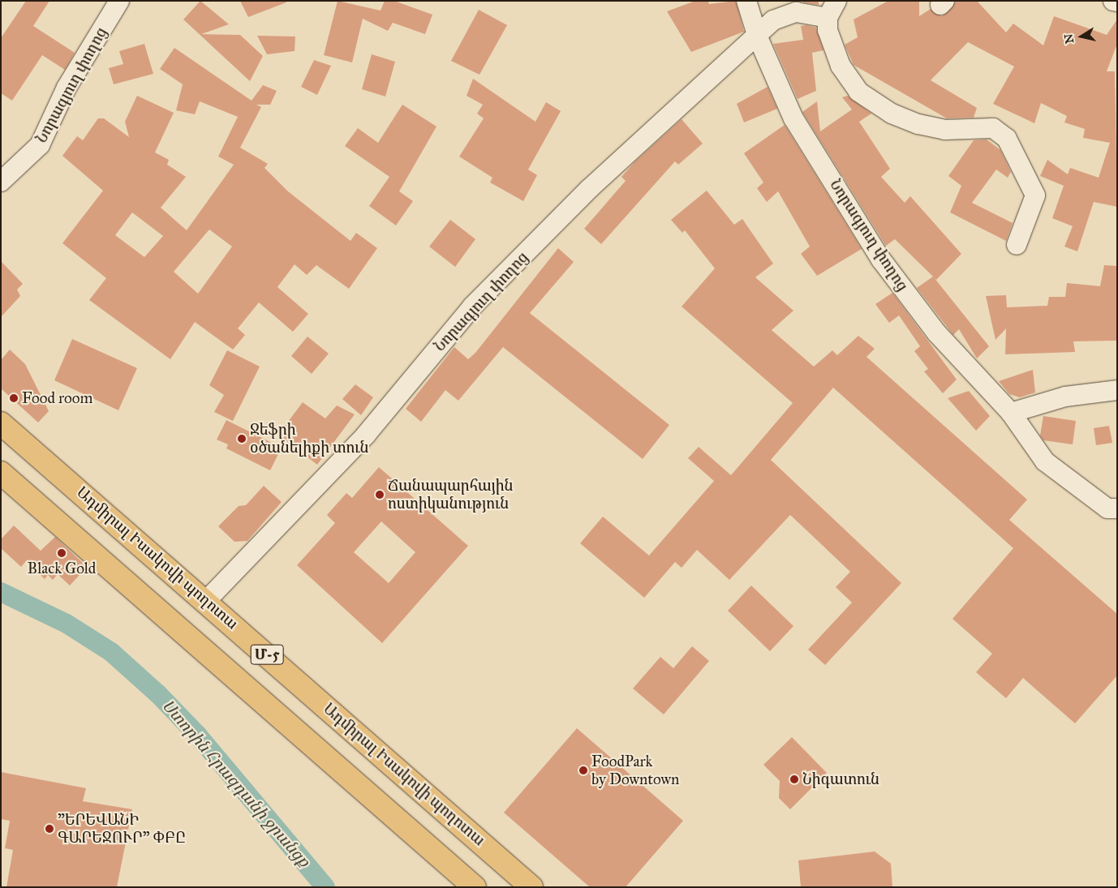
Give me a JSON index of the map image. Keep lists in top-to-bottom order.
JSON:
{
  "streets": {
    "highway": ["Ադմիրալ Իսակովի պողոտա", "Մ-5"],
    "street": ["Նորագյուղ փողոց"]
  },
  "crossings": [
    ["Նորագյուղ փողոց", "Ադմիրալ Իսակովի պողոտա"]
  ],
  "water": ["Ստորին Հրազդանի ջրանցք"],
  "places": [
    "Food room",
    "Ջեֆրի օծանելիքի տուն",
    "Ճանապարհային ոստիկանություն",
    "Black Gold",
    "FoodPark by Downtown",
    "Նիգատուն",
    "\"ԵՐԵՎԱՆԻ ԳԱՐԵՋՈՒՐ\" ՓԲԸ"
  ],
  "north": "left"
}
